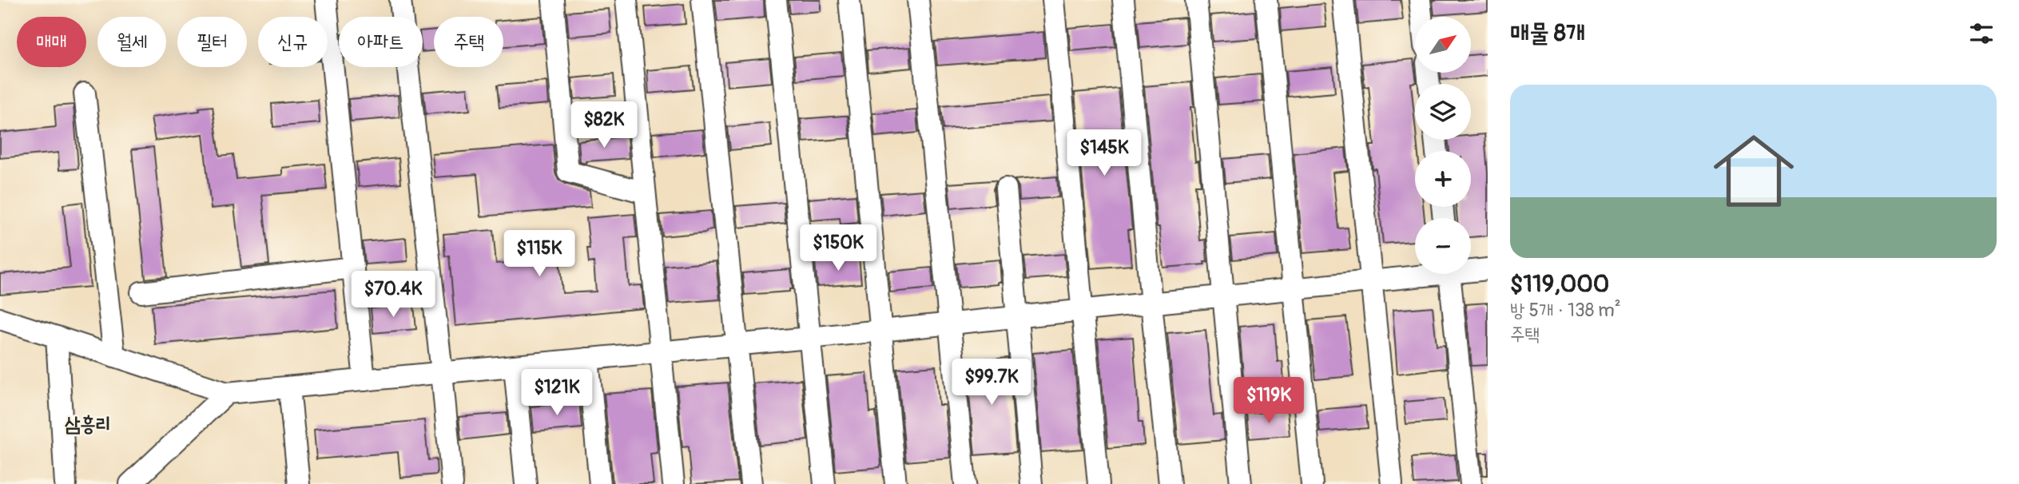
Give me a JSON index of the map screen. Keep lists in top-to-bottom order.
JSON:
{
  "districts": ["삼흥리"],
  "north": "top right",
  "page": {
    "heading": "매물 8개",
    "map_buttons": ["+", "−"],
    "chip": [
      "매매",
      "월세",
      "필터",
      "신규",
      "아파트",
      "주택"
    ],
    "list": [
      {
        "name": "$119,000",
        "note": "방 5개 · 138 m² · 주택"
      }
    ],
    "price": [
      "$82K",
      "$145K",
      "$150K",
      "$115K",
      "$70.4K",
      "$99.7K",
      "$121K",
      "$119K"
    ]
  }
}
